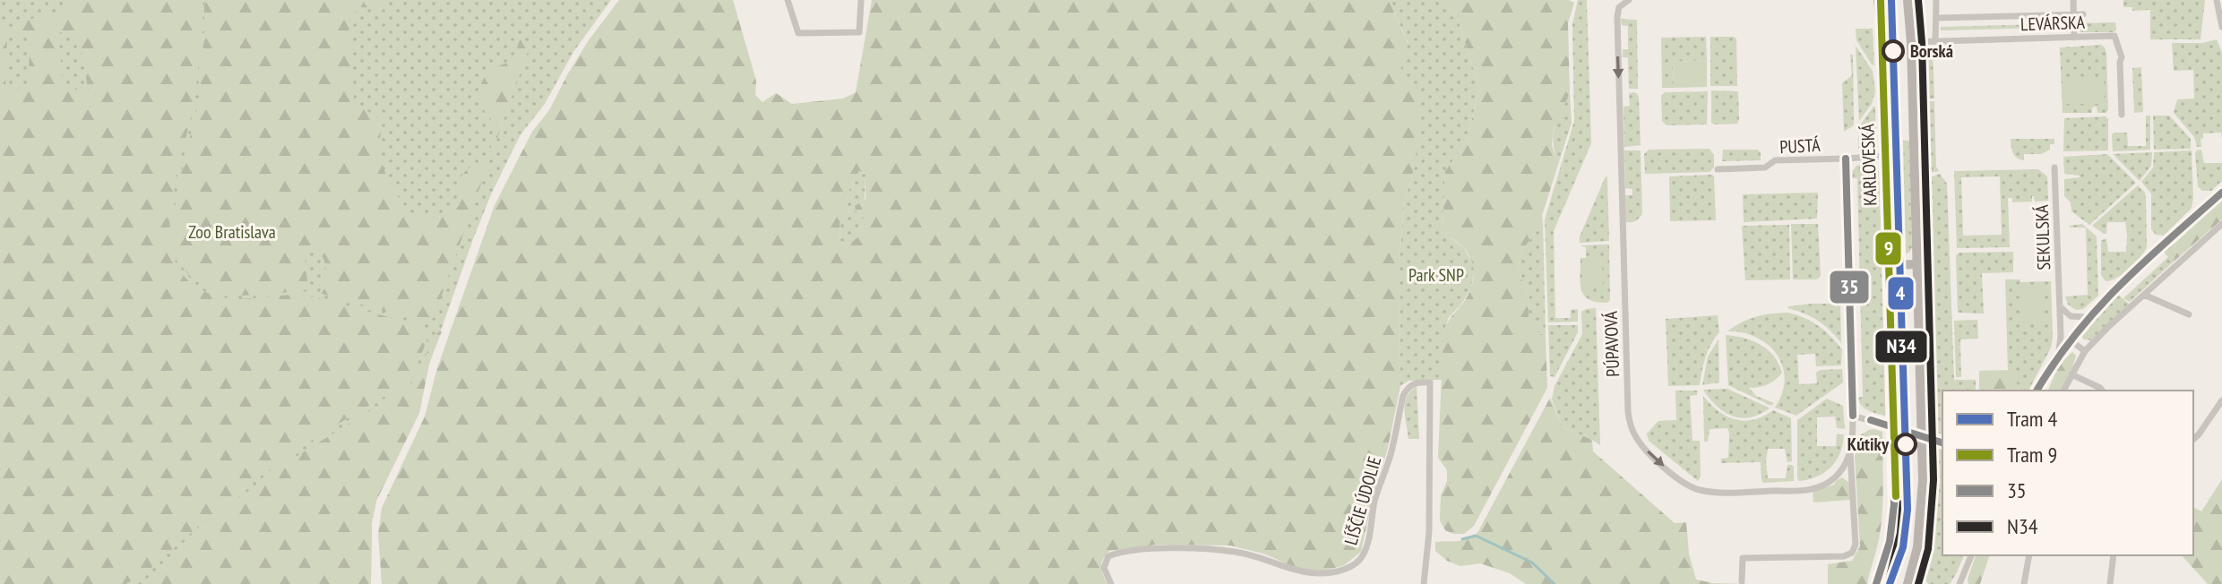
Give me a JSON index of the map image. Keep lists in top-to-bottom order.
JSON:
{
  "streets": {
    "main road": ["KARLOVESKÁ"],
    "street": [
      "LEVÁRSKA",
      "PUSTÁ",
      "SEKULSKÁ",
      "PÚPAVOVÁ",
      "LÍŠČIE ÚDOLIE"
    ]
  },
  "crossings": [
    ["PUSTÁ", "KARLOVESKÁ"]
  ],
  "parks": ["Zoo Bratislava", "Park SNP"],
  "places": ["Borská", "Kútiky"],
  "lines": [
    "tram line 4",
    "transit line N34",
    "tram line 9",
    "transit line 35"
  ],
  "legend": [
    "Tram 4",
    "Tram 9",
    "35",
    "N34"
  ]
}
